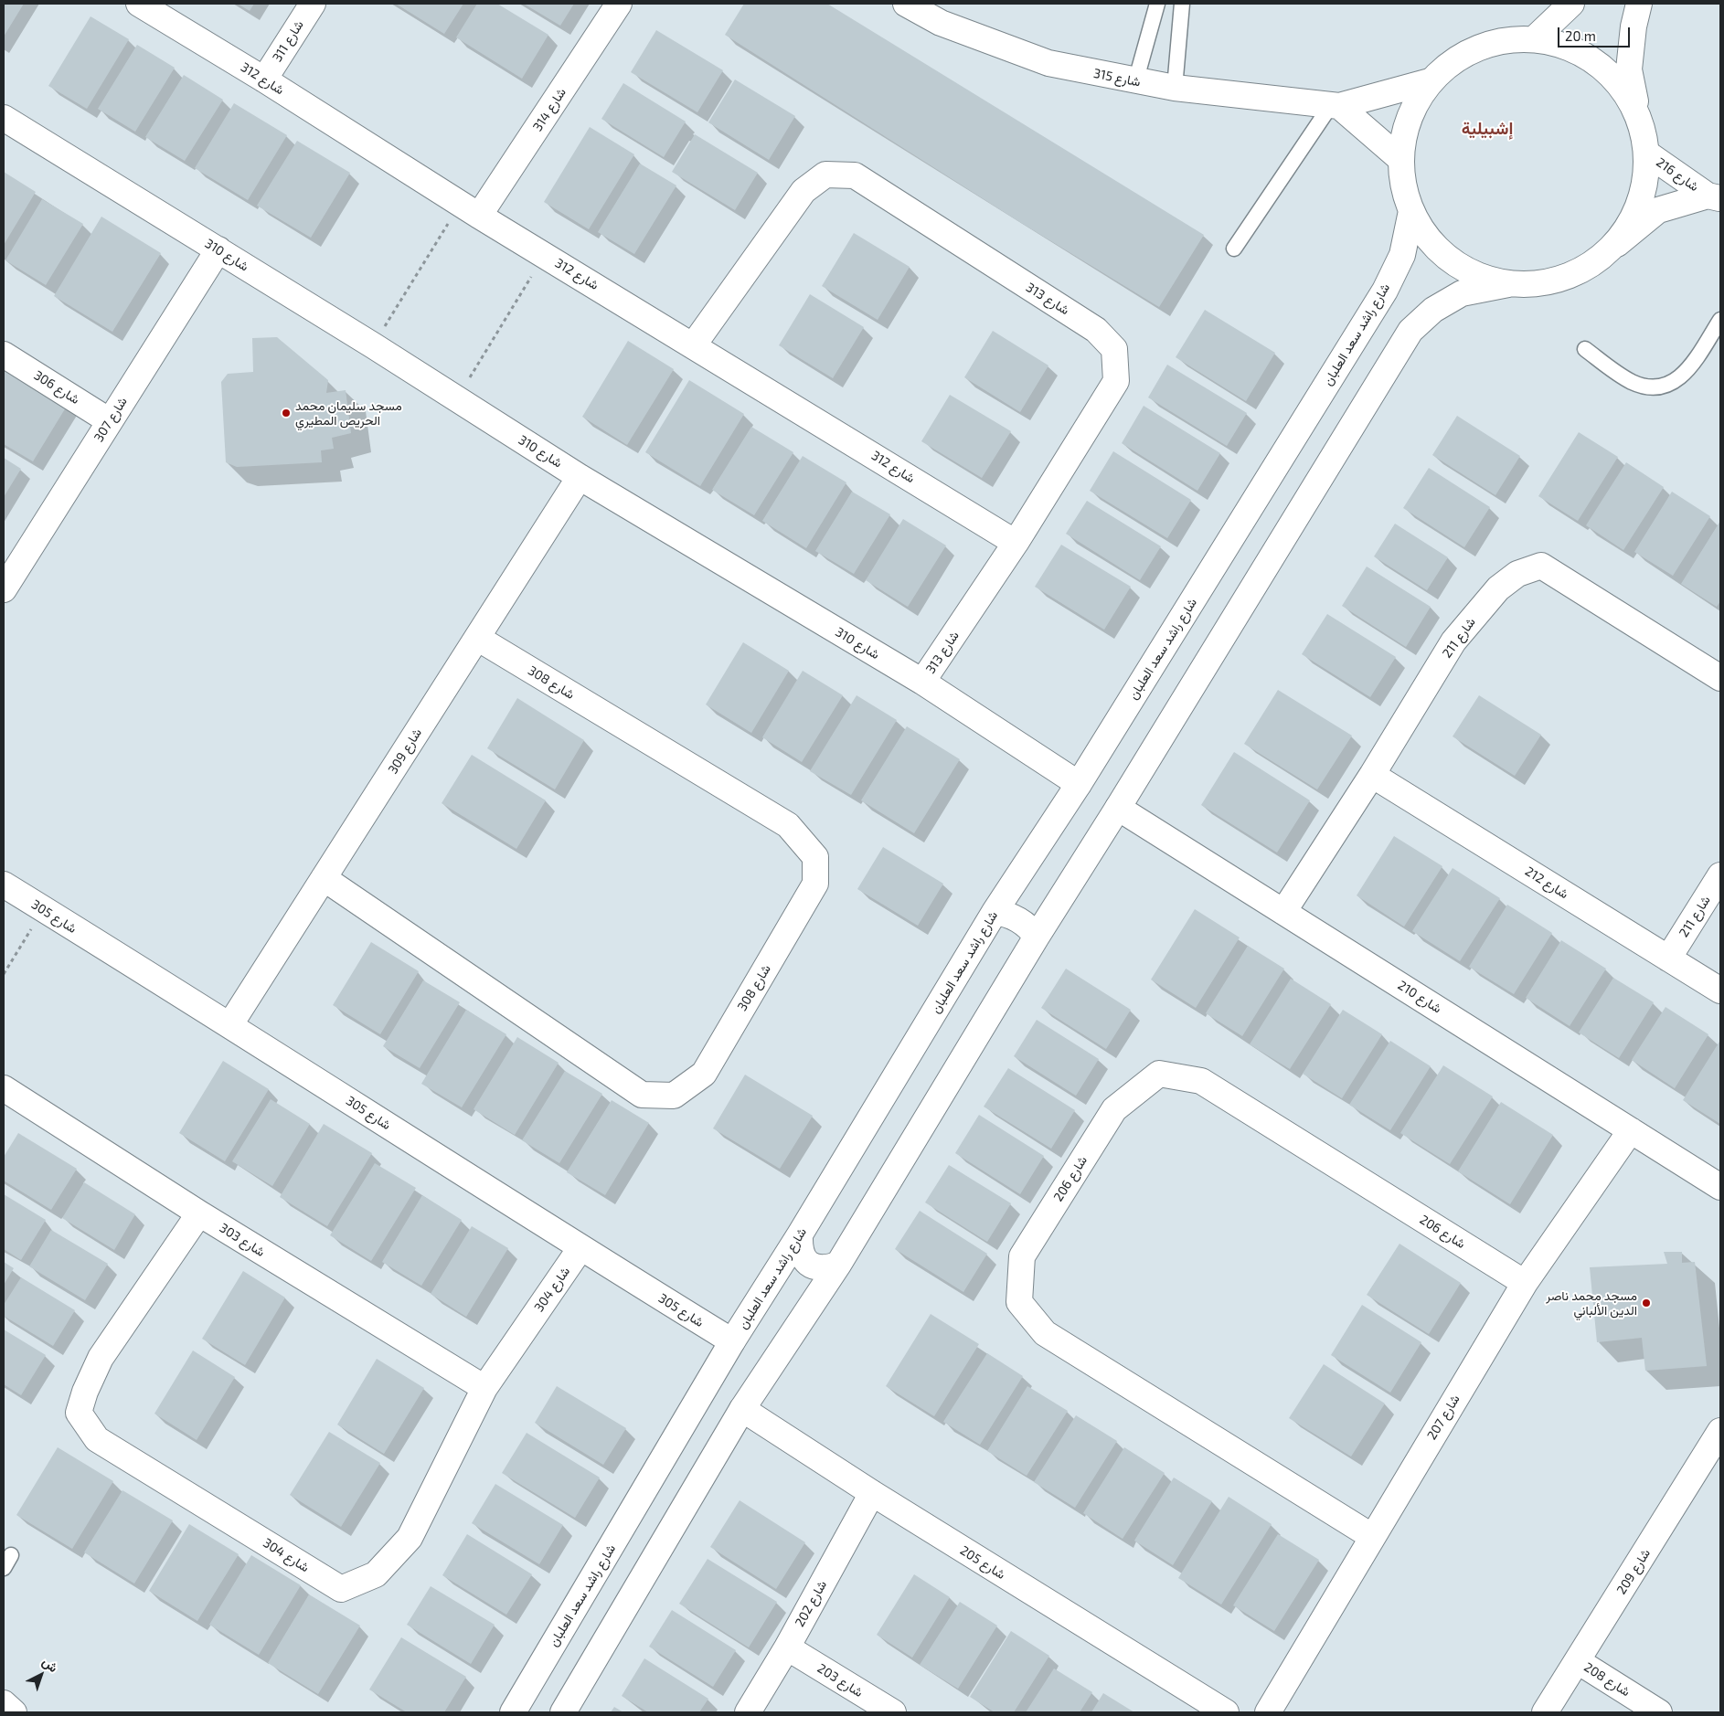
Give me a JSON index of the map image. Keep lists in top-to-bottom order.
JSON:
{
  "streets": {
    "street": [
      "شارع 311",
      "شارع 315",
      "شارع 312",
      "شارع 314",
      "شارع 216",
      "شارع 310",
      "شارع 313",
      "شارع راشد سعد العلبان",
      "شارع 306",
      "شارع 307",
      "شارع 211",
      "شارع 308",
      "شارع 309",
      "شارع 212",
      "شارع 305",
      "شارع 210",
      "شارع 206",
      "شارع 303",
      "شارع 304",
      "شارع 207",
      "شارع 205",
      "شارع 209",
      "شارع 202",
      "شارع 208",
      "شارع 203"
    ]
  },
  "crossings": [
    ["شارع 311", "شارع 312"],
    ["شارع 312", "شارع 314"],
    ["شارع 312", "شارع 313"],
    ["شارع 310", "شارع 313"],
    ["شارع 310", "شارع راشد سعد العلبان"],
    ["شارع 310", "شارع 307"],
    ["شارع 310", "شارع 309"],
    ["شارع راشد سعد العلبان", "شارع 305"],
    ["شارع 306", "شارع 307"],
    ["شارع 211", "شارع 212"],
    ["شارع 211", "شارع 210"],
    ["شارع 308", "شارع 309"],
    ["شارع 309", "شارع 305"],
    ["شارع 305", "شارع 304"],
    ["شارع 210", "شارع 207"],
    ["شارع 206", "شارع 207"],
    ["شارع 303", "شارع 304"],
    ["شارع 205", "شارع 202"],
    ["شارع 209", "شارع 208"],
    ["شارع 202", "شارع 203"]
  ],
  "districts": ["إشبيلية"],
  "places": ["مسجد سليمان محمد الحريص المطيري", "مسجد محمد ناصر الدين الألباني"],
  "scale_bar": "20 m",
  "north": "top right"
}
